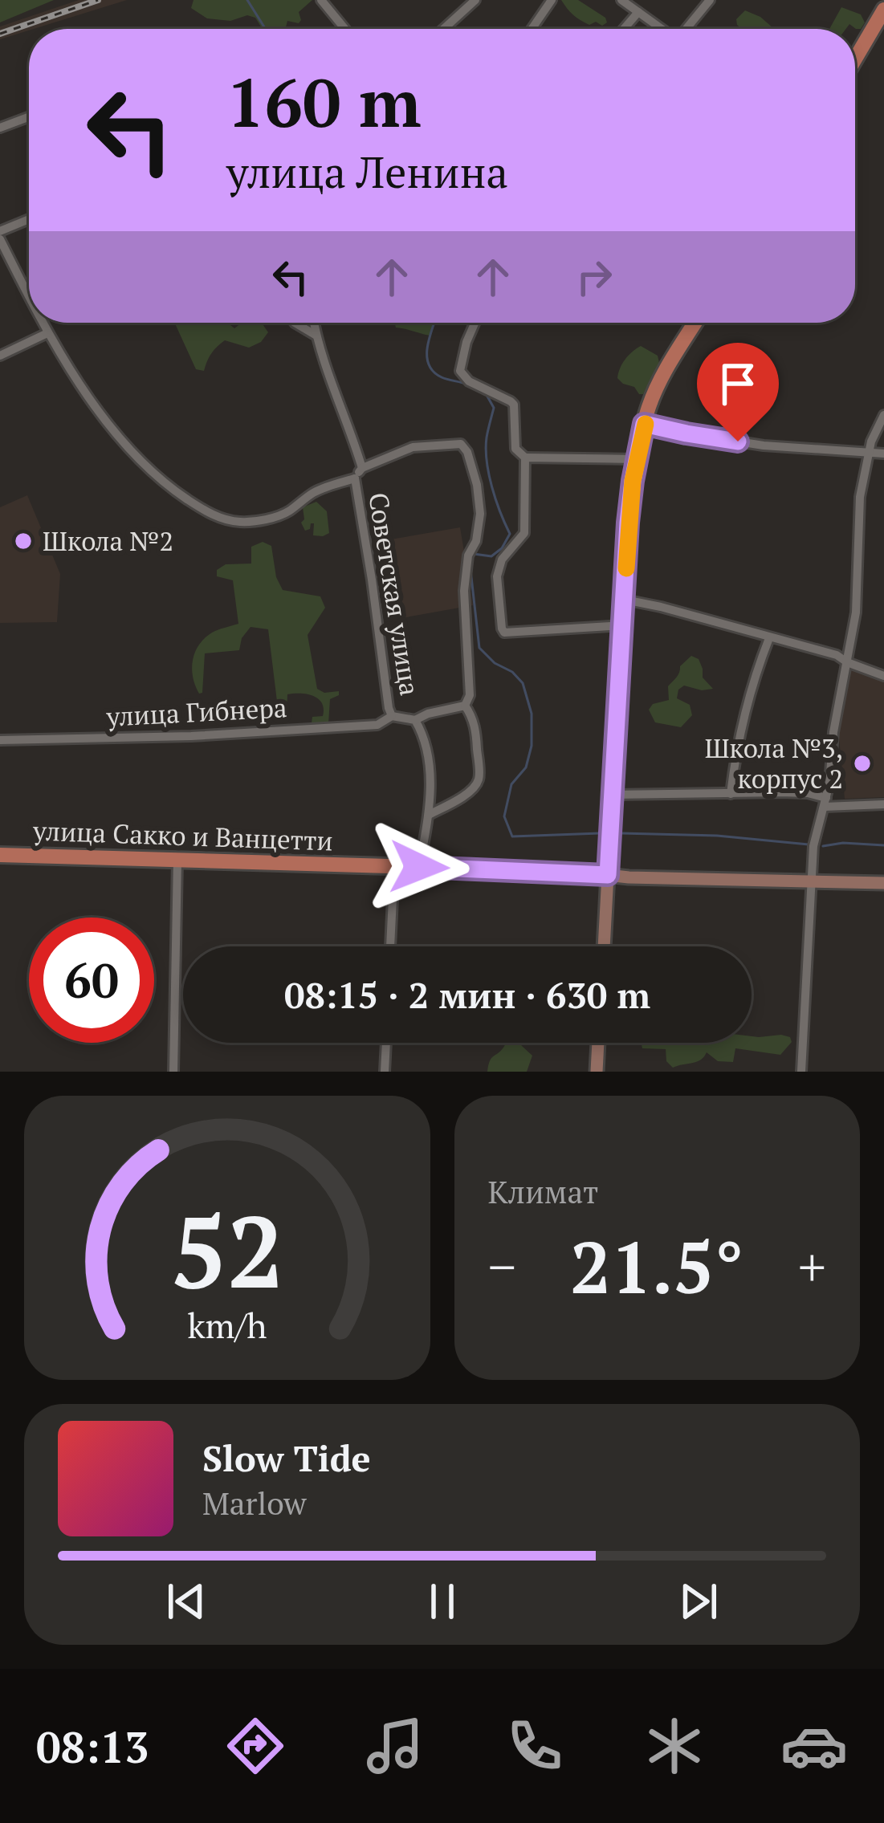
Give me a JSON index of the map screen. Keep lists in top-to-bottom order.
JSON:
{
  "streets": {
    "main road": ["улица Сакко и Ванцетти"],
    "street": ["Советская улица", "улица Гибнера"]
  },
  "crossings": [
    ["Советская улица", "улица Гибнера"],
    ["Советская улица", "улица Сакко и Ванцетти"]
  ],
  "places": ["Школа №2", "Школа №3, корпус 2"],
  "page": {
    "turn": ["160 m", "улица Ленина"],
    "limit": "60",
    "trip": "08:15 · 2 мин · 630 m",
    "tile": "Климат",
    "heat": ["−", "21.5°", "+"],
    "song": ["Slow Tide", "Marlow"],
    "tabs": "08:13",
    "gauge": ["52", "km/h"]
  }
}
